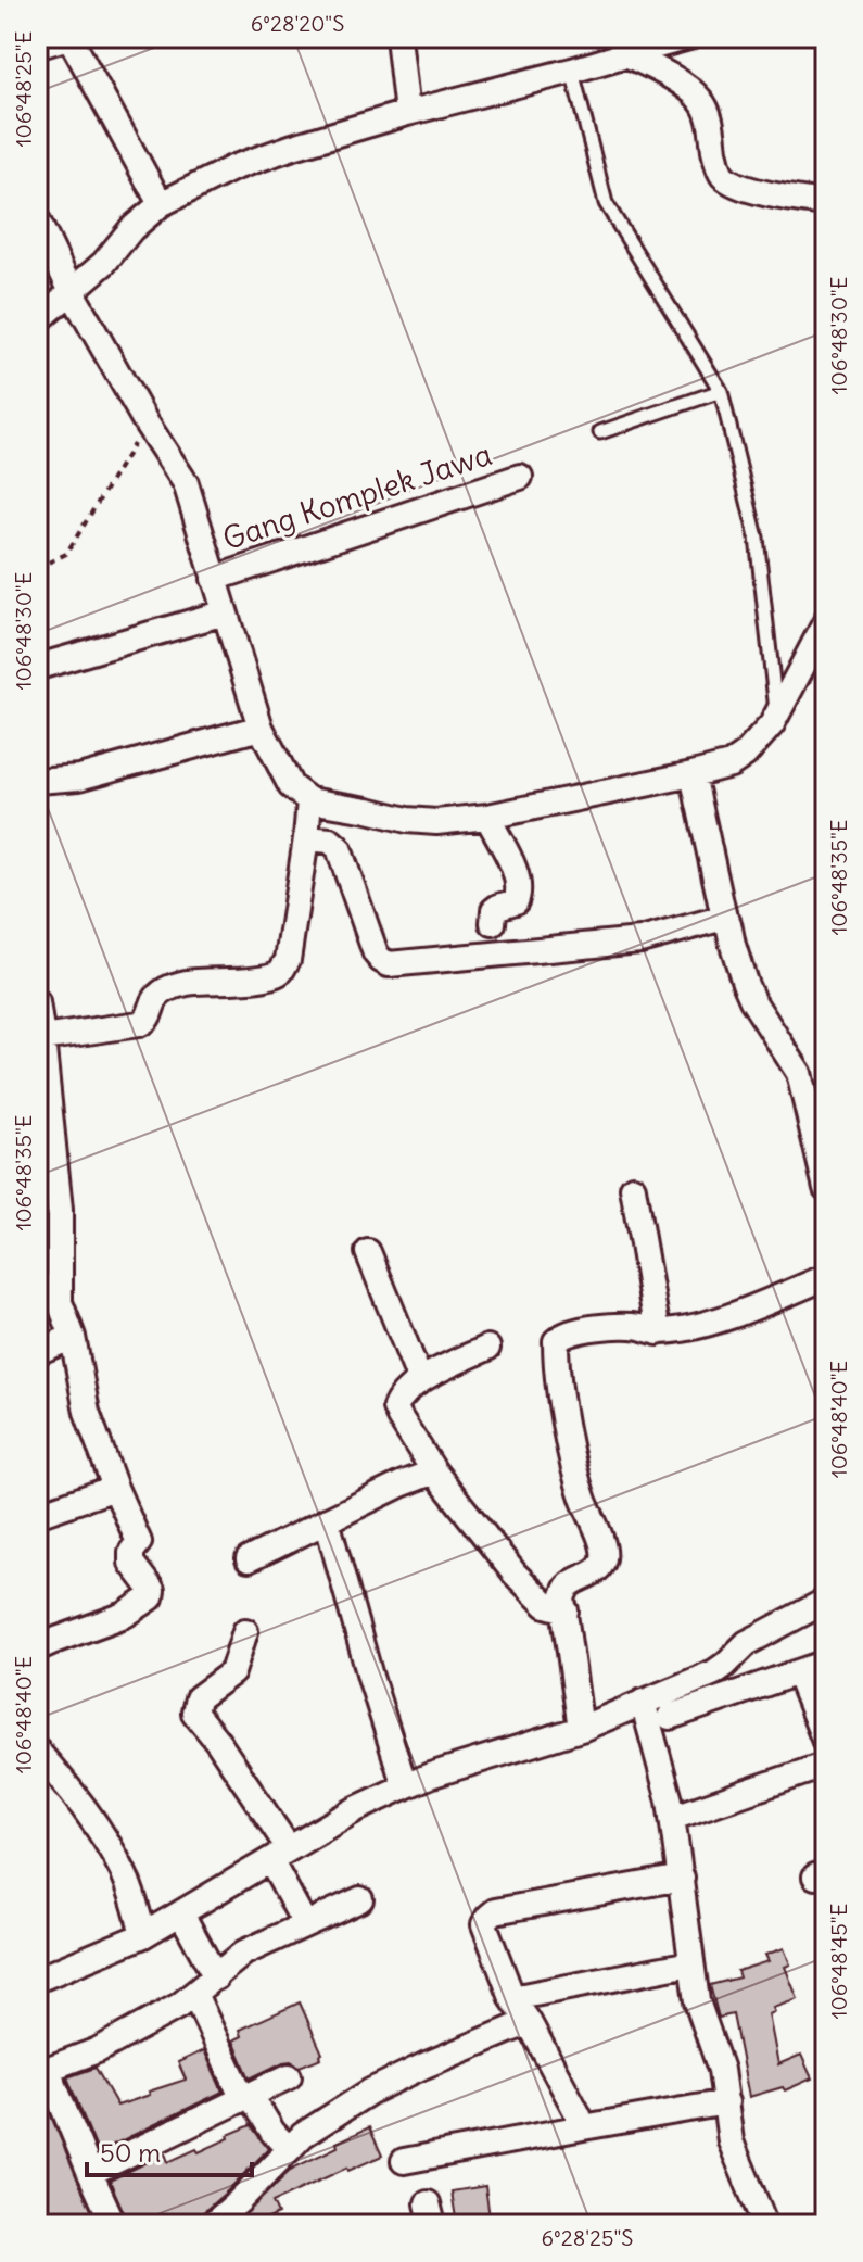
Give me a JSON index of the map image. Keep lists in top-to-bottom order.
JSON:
{
  "streets": {
    "street": ["Gang Komplek Jawa"]
  },
  "scale_bar": "50 m",
  "coordinates": [
    "6°28'20\"S",
    "106°48'25\"E",
    "106°48'30\"E",
    "106°48'35\"E",
    "106°48'40\"E",
    "106°48'45\"E",
    "6°28'25\"S"
  ]
}
